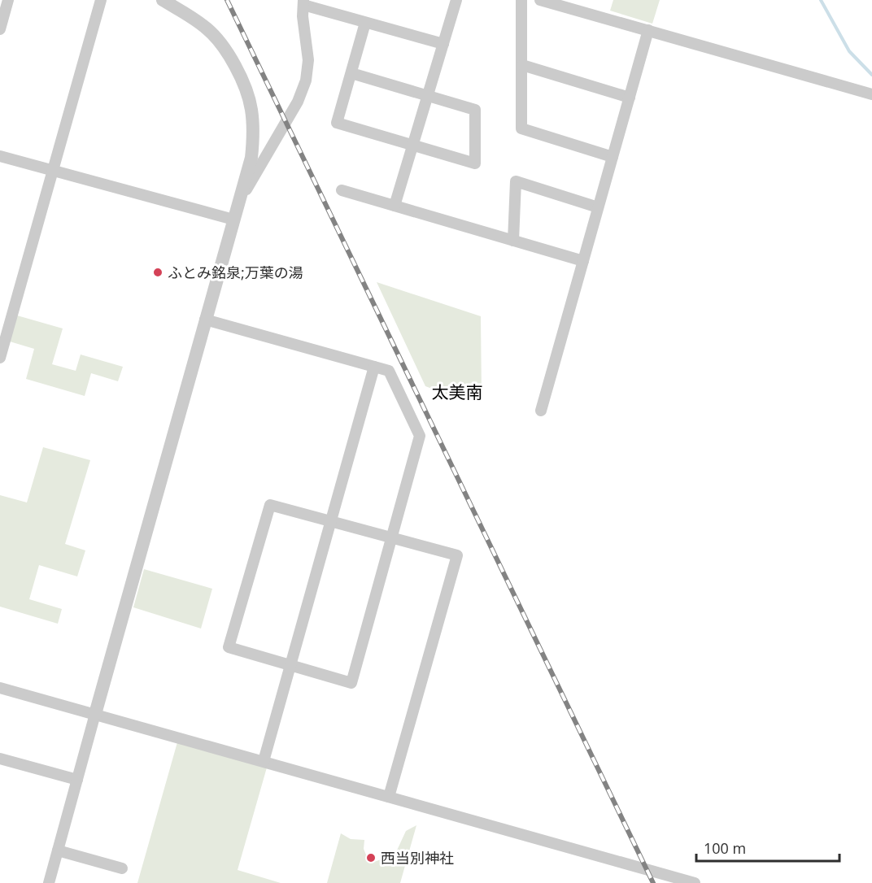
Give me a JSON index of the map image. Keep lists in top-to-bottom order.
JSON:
{
  "districts": ["太美南"],
  "places": ["ふとみ銘泉;万葉の湯", "西当別神社"],
  "scale_bar": "100 m"
}
